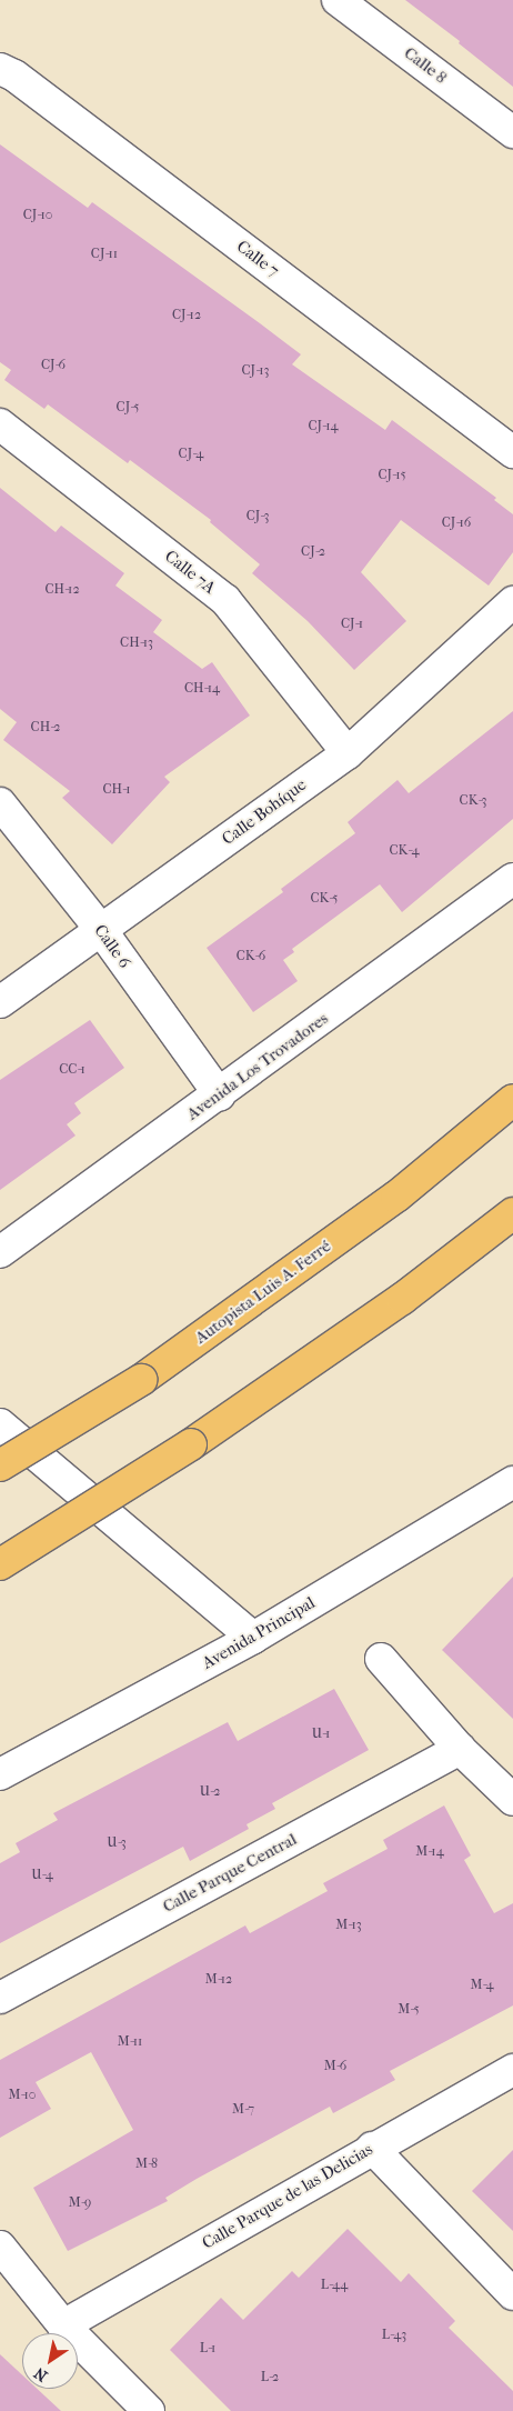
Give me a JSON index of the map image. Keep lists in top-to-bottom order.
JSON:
{
  "streets": {
    "highway": ["Autopista Luis A. Ferré"],
    "street": [
      "Calle 8",
      "Calle 7",
      "Calle 7A",
      "Calle Bohíque",
      "Calle 6",
      "Avenida Los Trovadores",
      "Avenida Principal",
      "Calle Parque Central",
      "Calle Parque de las Delicias"
    ]
  },
  "crossings": [
    ["Calle 7A", "Calle Bohíque"],
    ["Calle Bohíque", "Calle 6"],
    ["Calle 6", "Avenida Los Trovadores"]
  ],
  "house_numbers": [
    "CJ-10",
    "CJ-11",
    "CJ-12",
    "CJ-6",
    "CJ-13",
    "CJ-5",
    "CJ-14",
    "CJ-4",
    "CJ-15",
    "CJ-3",
    "CJ-16",
    "CJ-2",
    "CH-12",
    "CJ-1",
    "CH-13",
    "CH-14",
    "CH-2",
    "CH-1",
    "CK-3",
    "CK-4",
    "CK-5",
    "CK-6",
    "CC-1",
    "U-1",
    "U-2",
    "U-3",
    "M-14",
    "U-4",
    "M-13",
    "M-12",
    "M-4",
    "M-5",
    "M-11",
    "M-6",
    "M-10",
    "M-7",
    "M-8",
    "M-9",
    "L-44",
    "L-43",
    "L-1",
    "L-2"
  ],
  "north": "bottom left"
}
